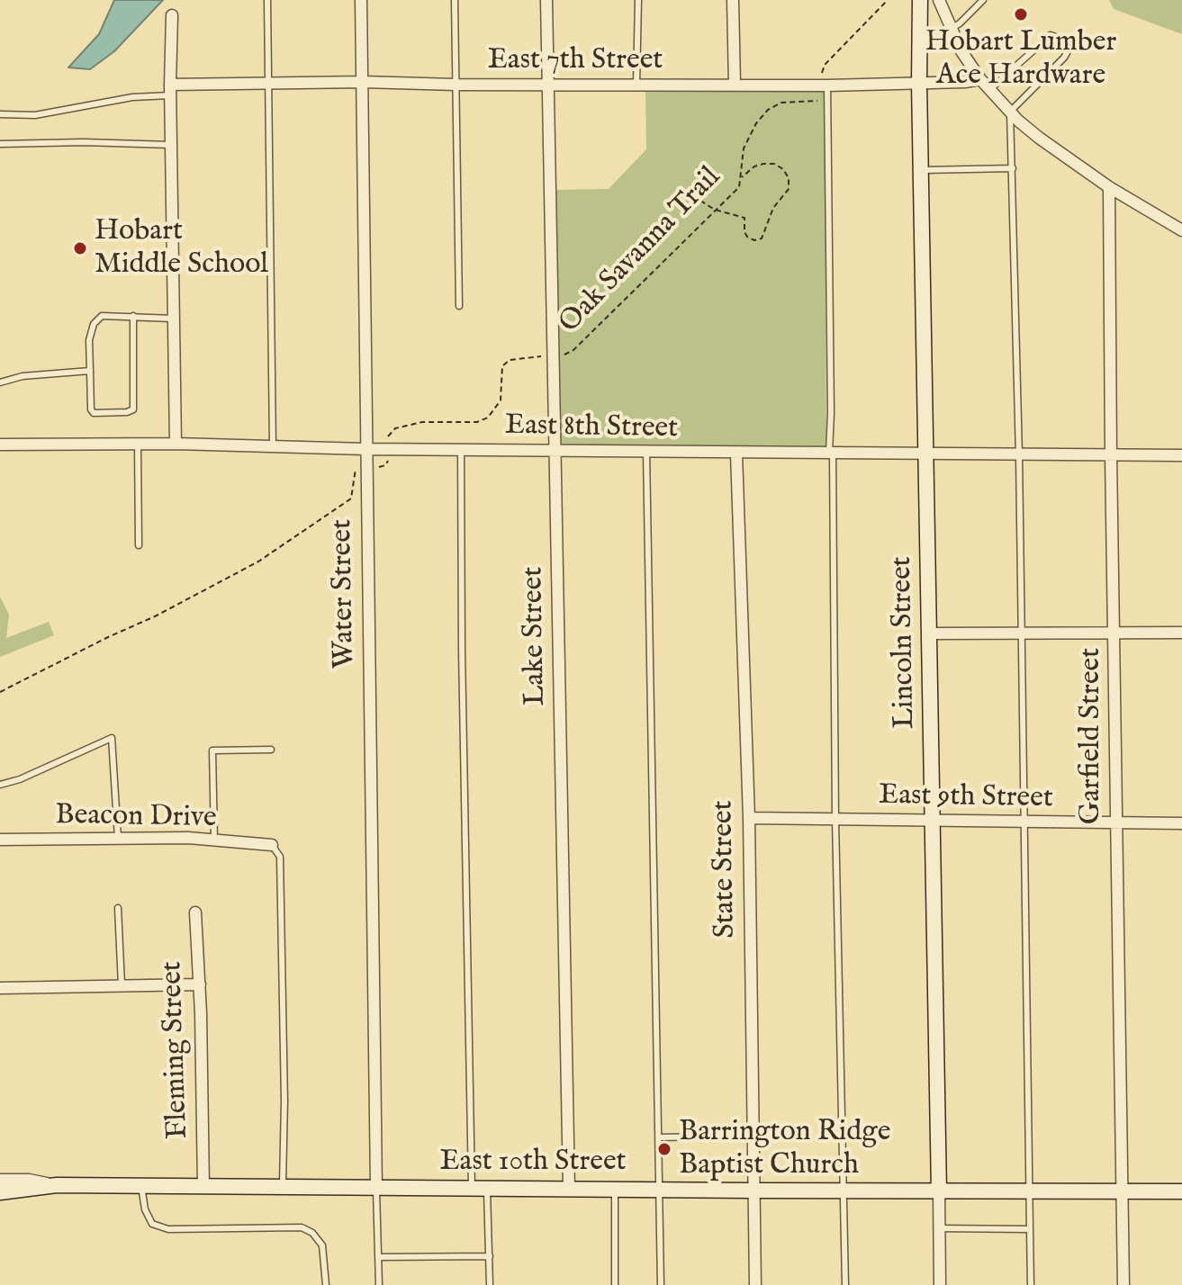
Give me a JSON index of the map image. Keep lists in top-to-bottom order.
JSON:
{
  "streets": {
    "main road": ["Lincoln Street", "East 10th Street"],
    "street": [
      "East 7th Street",
      "East 8th Street",
      "Water Street",
      "Lake Street",
      "Garfield Street",
      "East 9th Street",
      "Beacon Drive",
      "State Street",
      "Fleming Street"
    ],
    "path": ["Oak Savanna Trail"]
  },
  "crossings": [
    ["East 7th Street", "Oak Savanna Trail"],
    ["East 7th Street", "Water Street"],
    ["East 7th Street", "Lake Street"],
    ["East 7th Street", "Lincoln Street"],
    ["Oak Savanna Trail", "East 8th Street"],
    ["Oak Savanna Trail", "Water Street"],
    ["Oak Savanna Trail", "Lake Street"],
    ["East 8th Street", "Water Street"],
    ["East 8th Street", "Lake Street"],
    ["East 8th Street", "Lincoln Street"],
    ["East 8th Street", "Garfield Street"],
    ["East 8th Street", "State Street"],
    ["Water Street", "East 10th Street"],
    ["Lake Street", "East 10th Street"],
    ["Lincoln Street", "East 9th Street"],
    ["Lincoln Street", "East 10th Street"],
    ["Garfield Street", "East 9th Street"],
    ["Garfield Street", "East 10th Street"],
    ["East 9th Street", "State Street"],
    ["State Street", "East 10th Street"],
    ["Fleming Street", "East 10th Street"]
  ],
  "places": ["Hobart Lumber Ace Hardware", "Hobart Middle School", "Barrington Ridge Baptist Church"]
}
